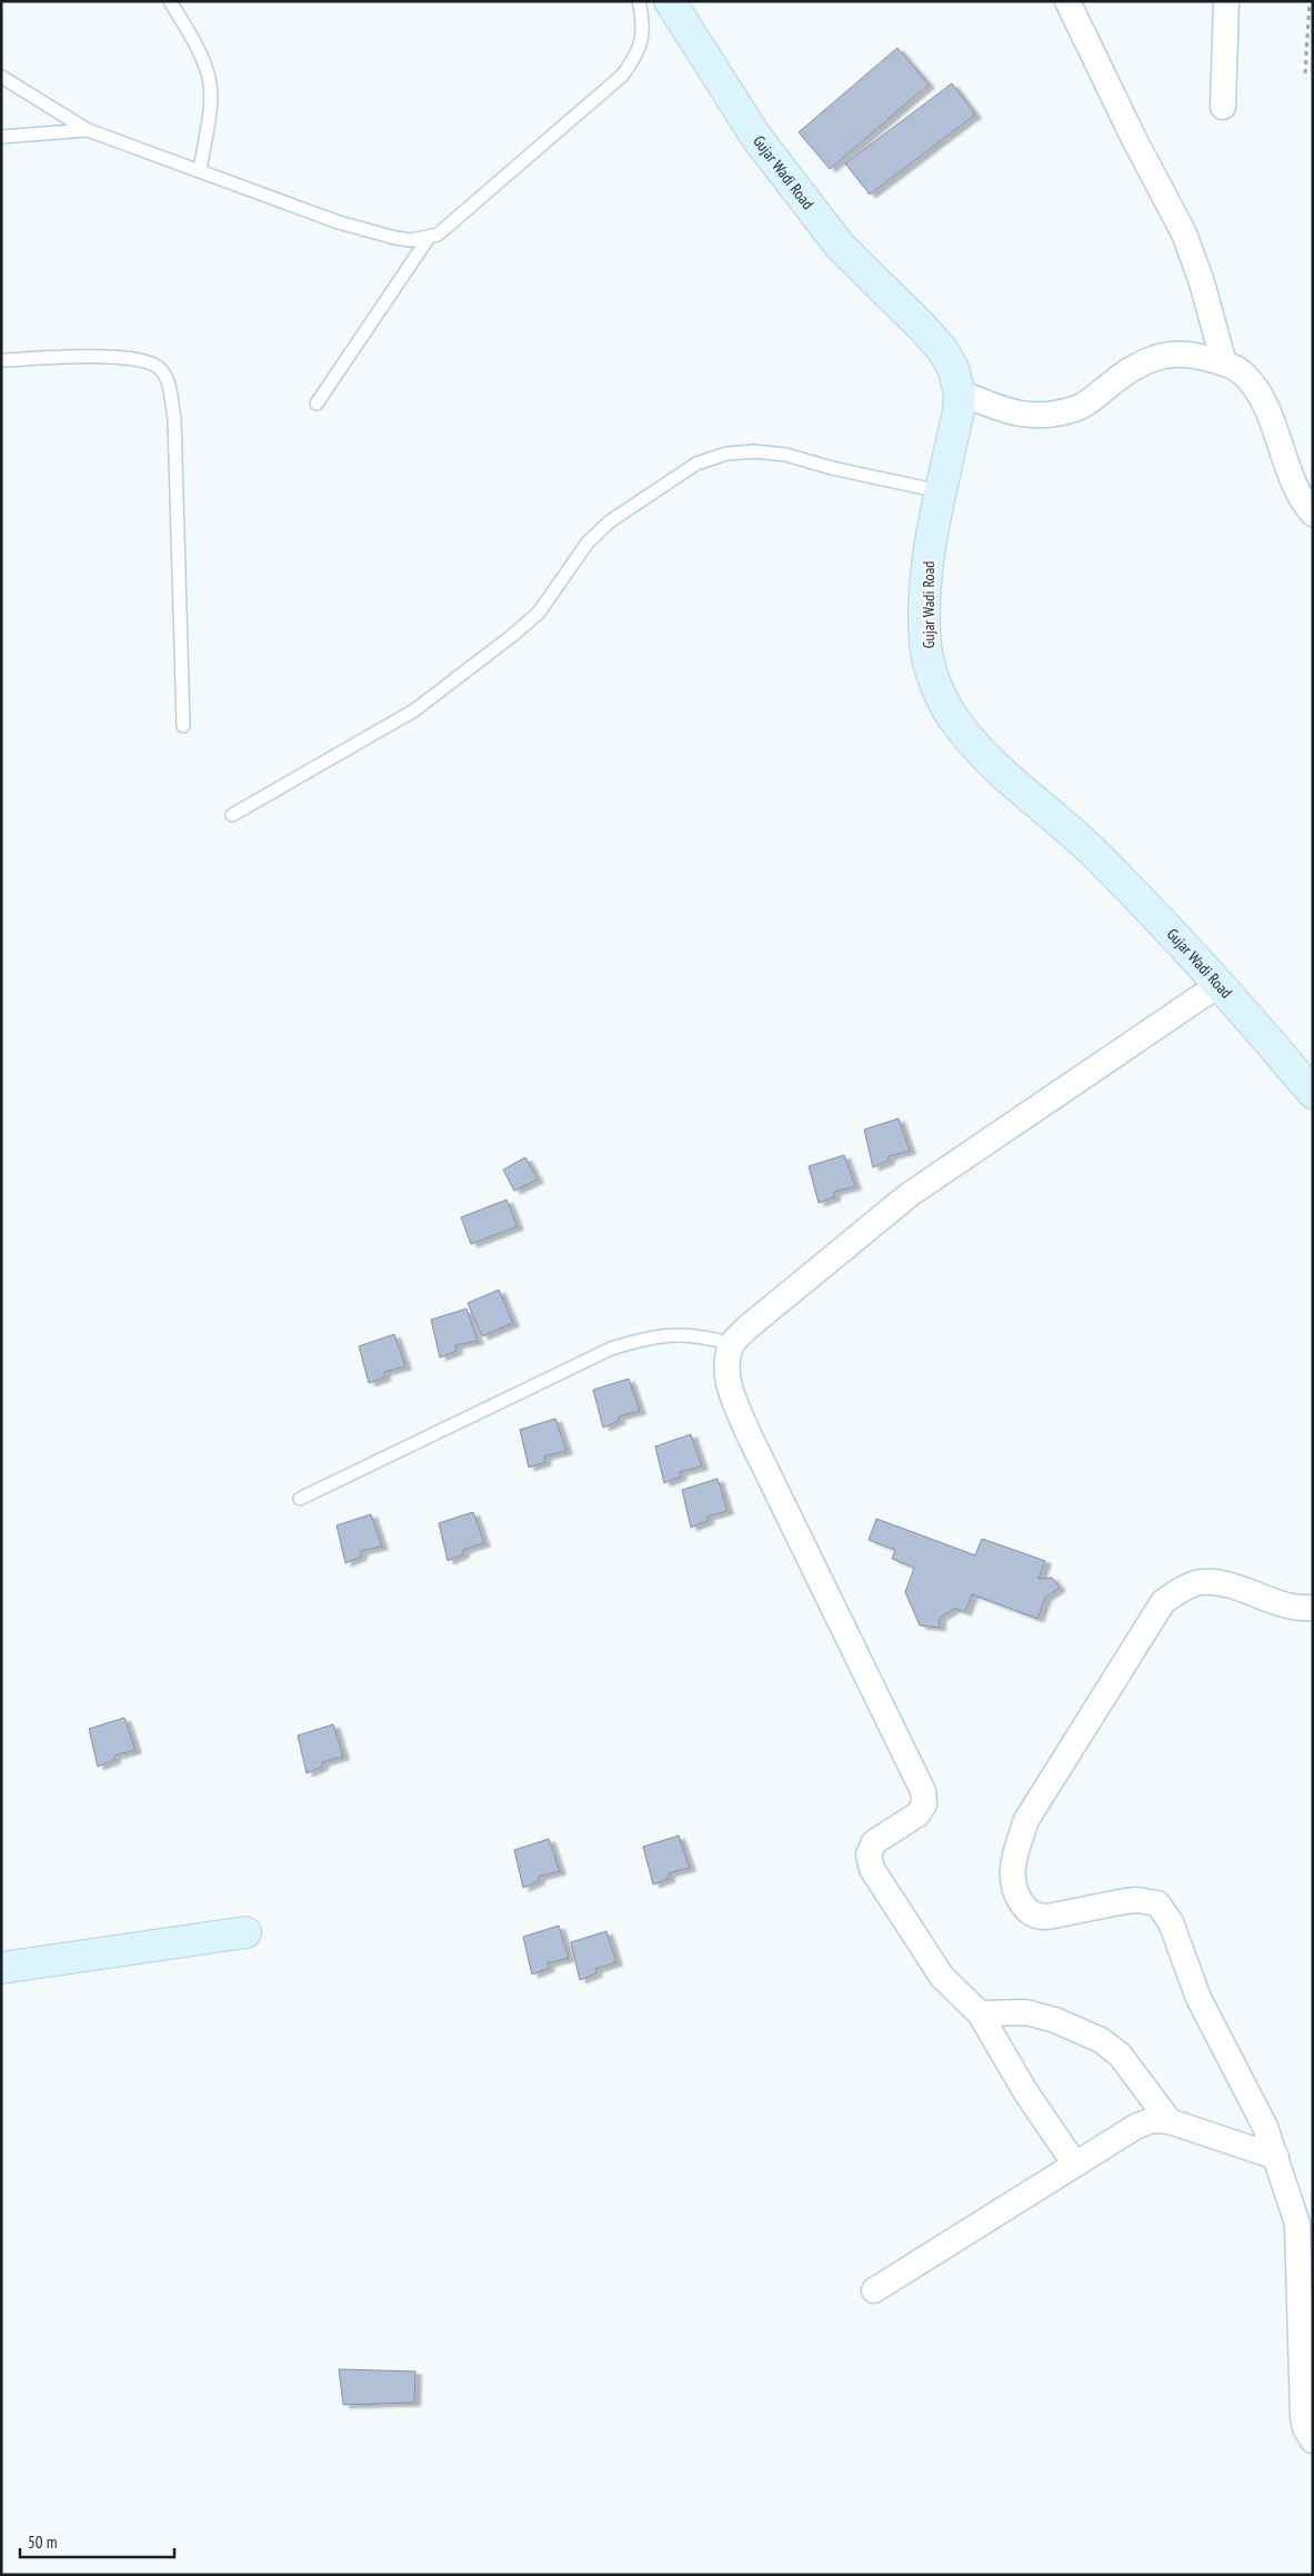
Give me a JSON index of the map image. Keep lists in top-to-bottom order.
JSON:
{
  "streets": {
    "street": ["Gujar Wadi Road"]
  },
  "scale_bar": "50 m"
}
